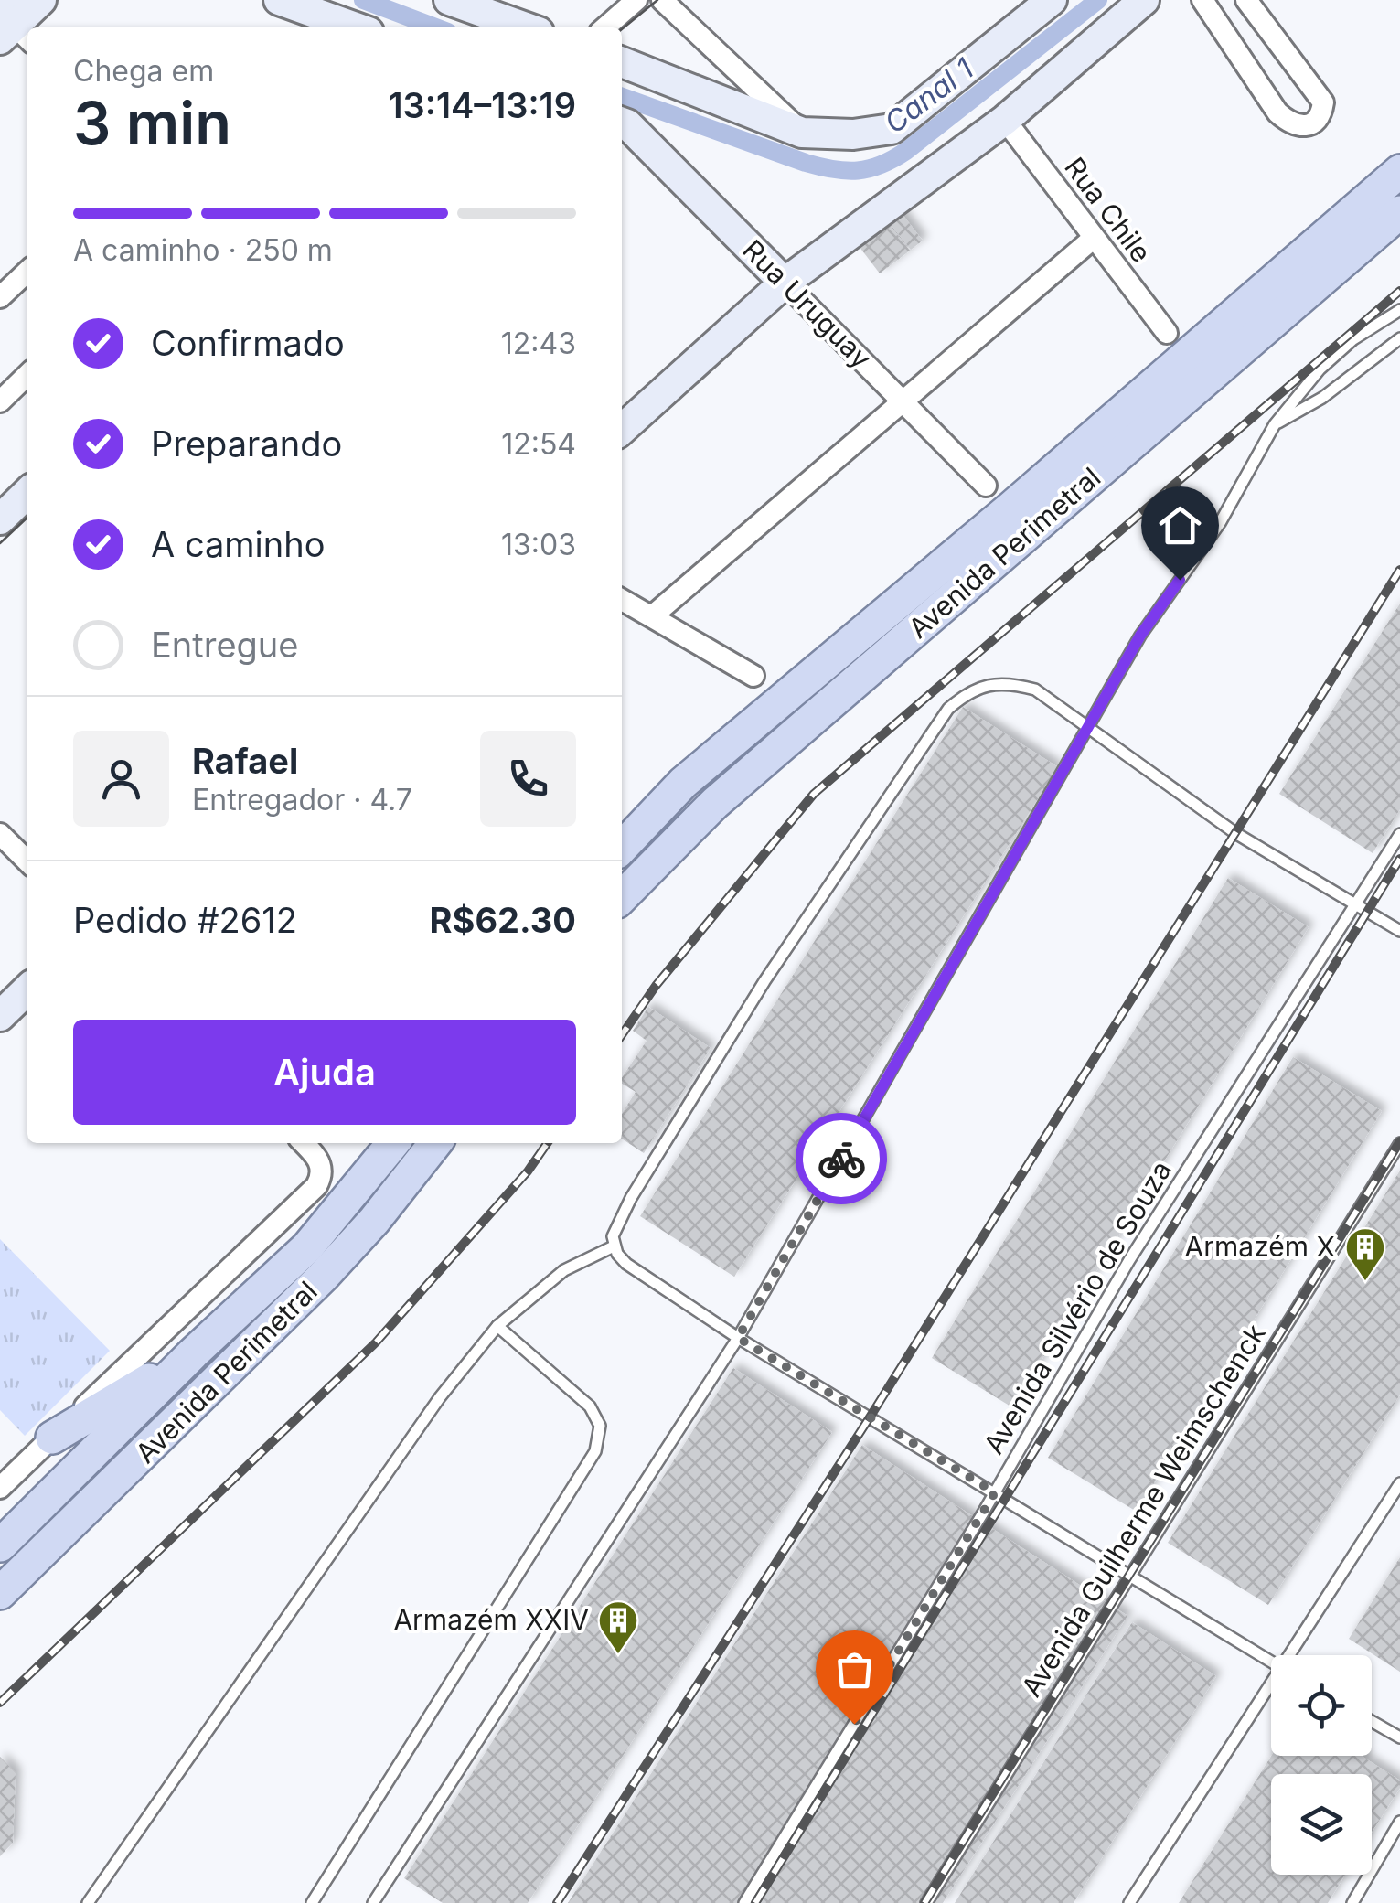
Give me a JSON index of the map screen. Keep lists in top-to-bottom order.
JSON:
{
  "streets": {
    "main road": ["Avenida Perimetral"],
    "street": ["Rua Chile", "Rua Uruguay"],
    "lane": ["Avenida Silvério de Souza", "Avenida Guilherme Weimschenck"]
  },
  "water": ["Canal 1"],
  "places": {
    "building": ["Armazém X", "Armazém XXIV"]
  },
  "page": {
    "heading": ["3 min", "Chega em", "13:14–13:19"],
    "panel": [
      "Rafael",
      "Entregador · 4.7",
      "Pedido #2612",
      "R$62.30"
    ],
    "bar": "A caminho · 250 m",
    "list": [
      ["Confirmado", "12:43"],
      ["Preparando", "12:54"],
      ["A caminho", "13:03"],
      "Entregue"
    ],
    "buttons": "Ajuda"
  }
}
